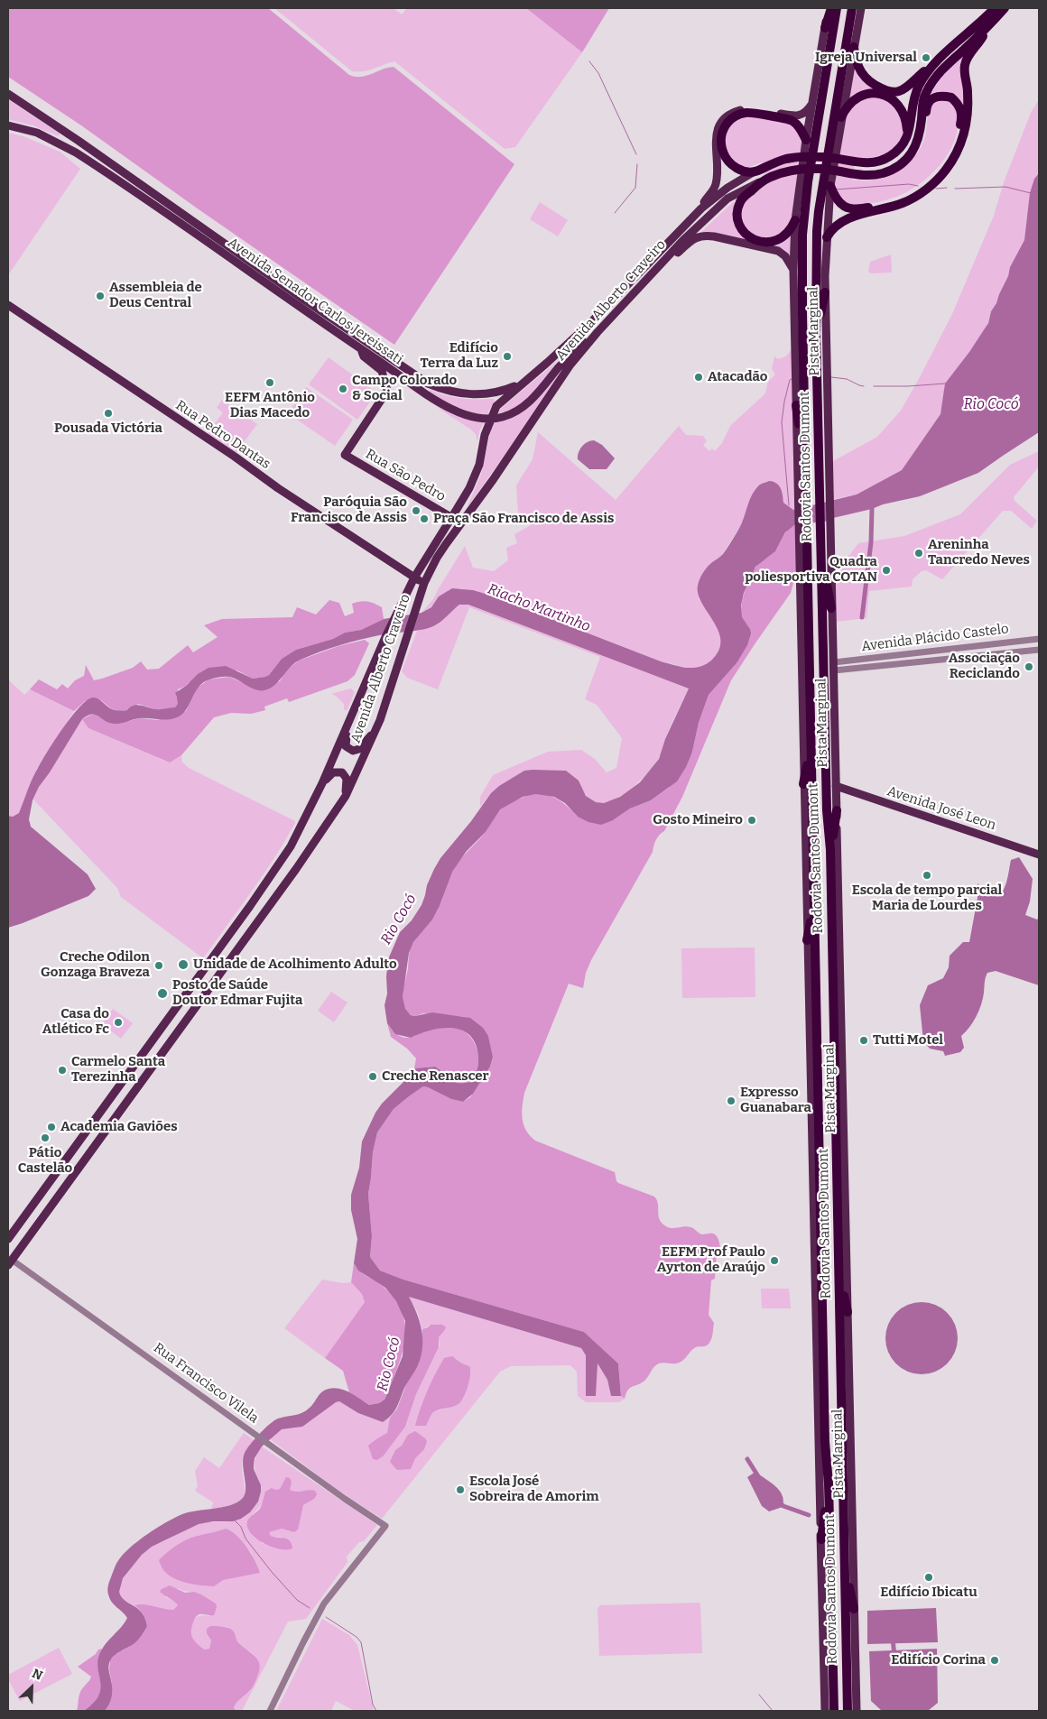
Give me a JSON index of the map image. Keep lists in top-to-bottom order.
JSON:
{
  "streets": {
    "highway": ["Avenida Alberto Craveiro", "Rodovia Santos Dumont"],
    "main road": [
      "Avenida Senador Carlos Jereissati",
      "Pista Marginal",
      "Rua Pedro Dantas",
      "Rua São Pedro",
      "Avenida José Leon"
    ],
    "street": ["Avenida Plácido Castelo", "Rua Francisco Vilela"]
  },
  "crossings": [
    ["Avenida Alberto Craveiro", "Avenida Senador Carlos Jereissati"],
    ["Avenida Alberto Craveiro", "Rua Pedro Dantas"],
    ["Avenida Alberto Craveiro", "Rua São Pedro"],
    ["Avenida Alberto Craveiro", "Rua Francisco Vilela"],
    ["Avenida Senador Carlos Jereissati", "Rua São Pedro"],
    ["Pista Marginal", "Rodovia Santos Dumont"],
    ["Pista Marginal", "Avenida Plácido Castelo"],
    ["Pista Marginal", "Avenida José Leon"]
  ],
  "water": ["Rio Cocó", "Riacho Martinho"],
  "places": [
    "Igreja Universal",
    "Assembleia de Deus Central",
    "Edifício Terra da Luz",
    "Atacadão",
    "EEFM Antônio Dias Macedo",
    "Campo Colorado & Social",
    "Pousada Victória",
    "Paróquia São Francisco de Assis",
    "Praça São Francisco de Assis",
    "Areninha Tancredo Neves",
    "Quadra poliesportiva COTAN",
    "Associação Reciclando",
    "Gosto Mineiro",
    "Escola de tempo parcial Maria de Lourdes",
    "Unidade de Acolhimento Adulto",
    "Creche Odilon Gonzaga Braveza",
    "Posto de Saúde Doutor Edmar Fujita",
    "Casa do Atlético Fc",
    "Tutti Motel",
    "Carmelo Santa Terezinha",
    "Creche Renascer",
    "Expresso Guanabara",
    "Academia Gaviões",
    "Pátio Castelão",
    "EEFM Prof Paulo Ayrton de Araújo",
    "Escola José Sobreira de Amorim",
    "Edifício Ibicatu",
    "Edifício Corina"
  ],
  "north": "top right"
}
